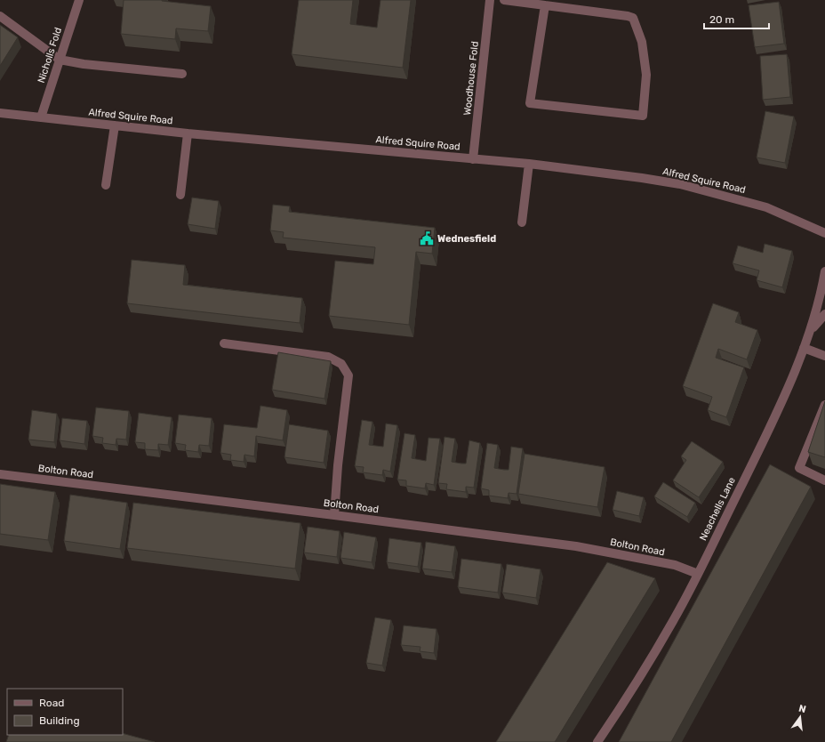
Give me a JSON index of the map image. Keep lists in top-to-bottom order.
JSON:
{
  "streets": {
    "street": [
      "Nicholls Fold",
      "Woodhouse Fold",
      "Alfred Squire Road",
      "Bolton Road",
      "Neachells Lane"
    ]
  },
  "crossings": [
    ["Nicholls Fold", "Alfred Squire Road"],
    ["Woodhouse Fold", "Alfred Squire Road"],
    ["Bolton Road", "Neachells Lane"]
  ],
  "places": {
    "public building": ["Wednesfield"]
  },
  "legend": ["Road", "Building"],
  "scale_bar": "20 m",
  "north": "top"
}
